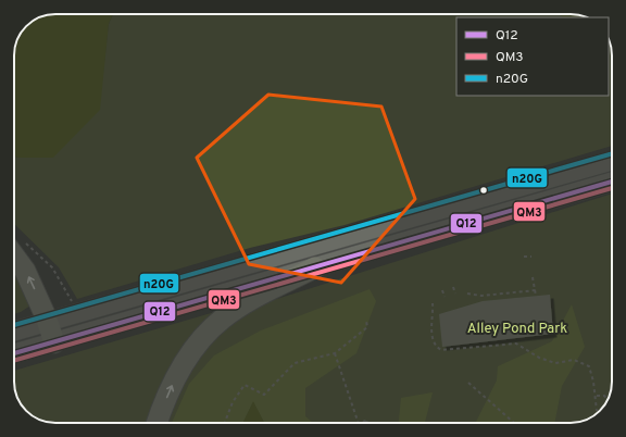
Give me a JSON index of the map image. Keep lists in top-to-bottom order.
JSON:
{
  "parks": ["Alley Pond Park"],
  "lines": ["transit line n20G", "transit line Q12", "transit line QM3"],
  "legend": ["Q12", "QM3", "n20G"]
}
